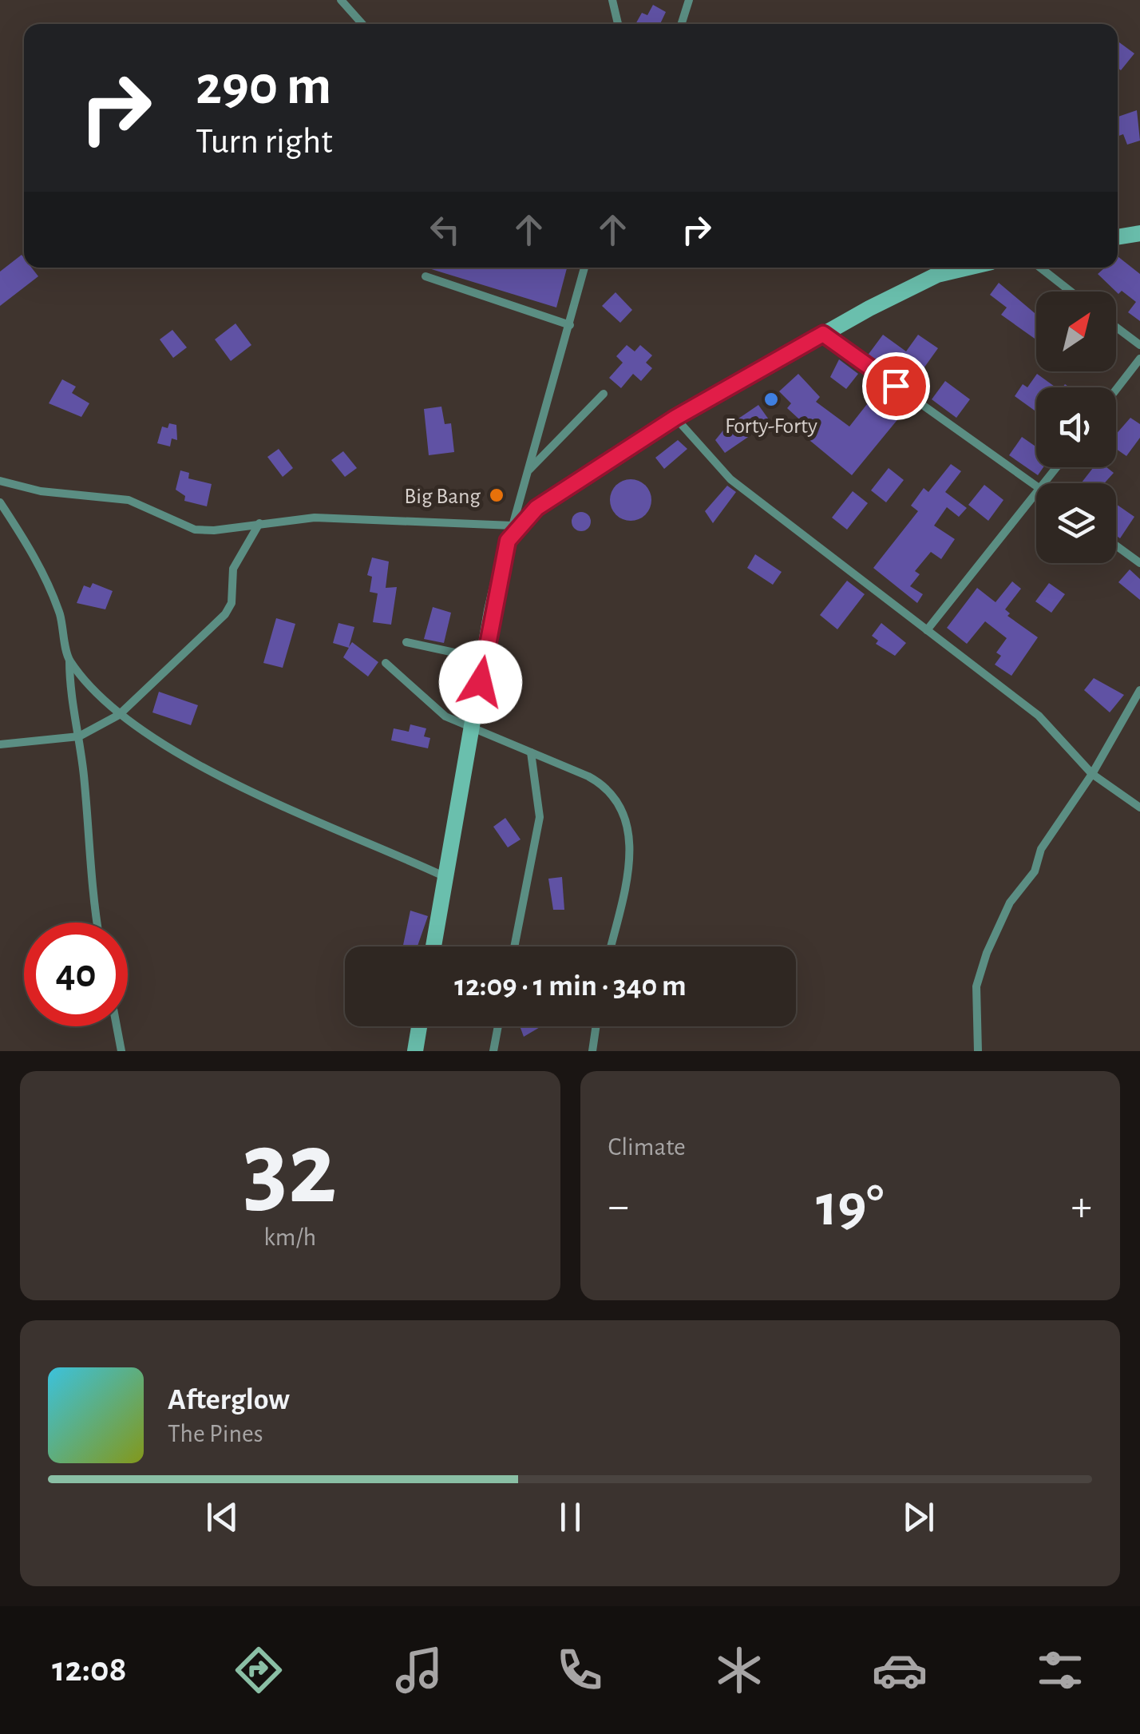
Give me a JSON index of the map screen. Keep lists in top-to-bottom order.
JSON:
{
  "places": ["Forty-Forty", "Big Bang"],
  "north": "top right",
  "page": {
    "turn": ["290 m", "Turn right"],
    "limit": "40",
    "trip": "12:09 · 1 min · 340 m",
    "tile": [
      ["32", "km/h"],
      "Climate"
    ],
    "heat": ["−", "19°", "+"],
    "song": ["Afterglow", "The Pines"],
    "tabs": "12:08"
  }
}
